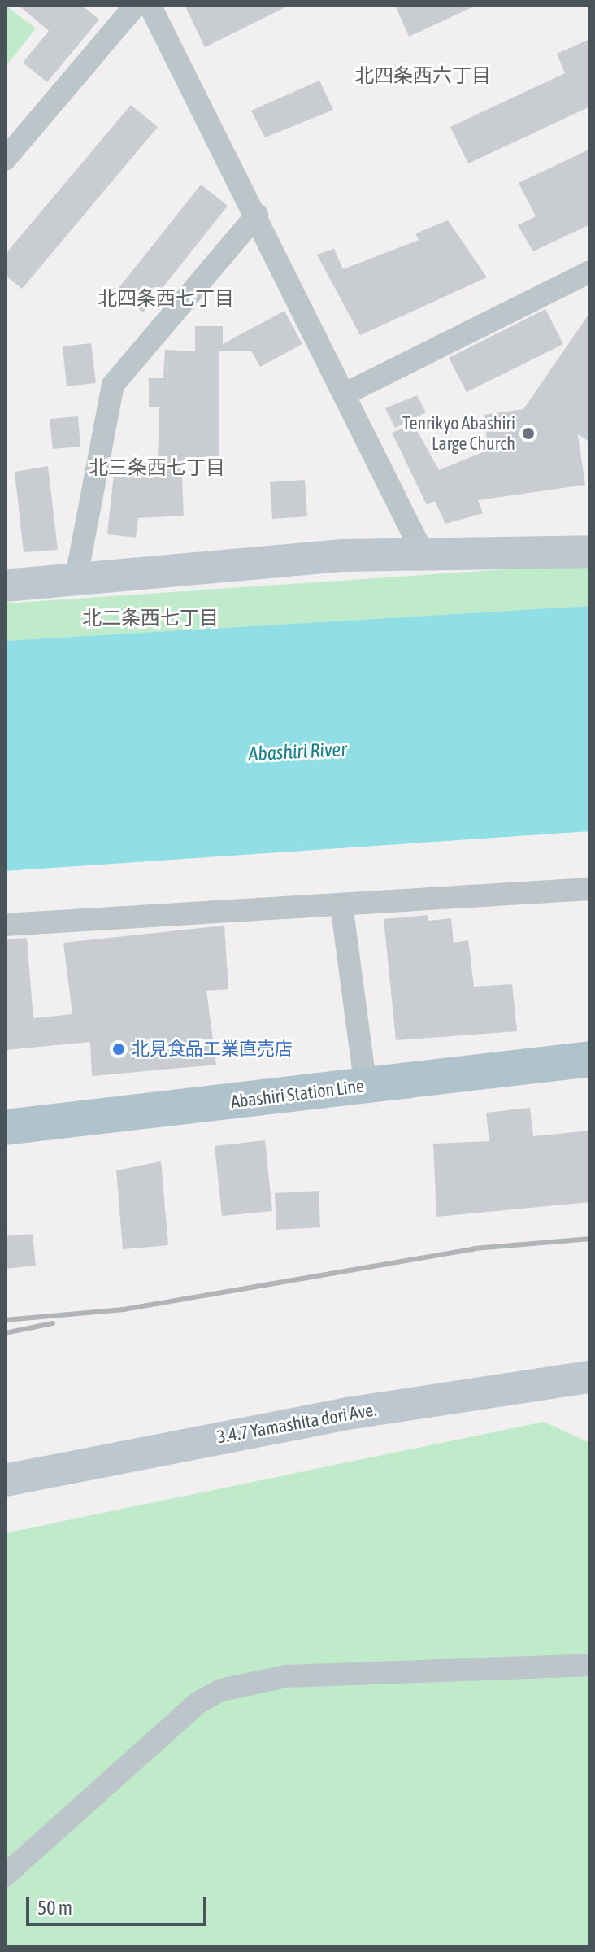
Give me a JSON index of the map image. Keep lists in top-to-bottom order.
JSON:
{
  "streets": {
    "main road": ["Abashiri Station Line"],
    "street": ["3.4.7 Yamashita dori Ave."]
  },
  "districts": [
    "北四条西六丁目",
    "北四条西七丁目",
    "北三条西七丁目",
    "北二条西七丁目"
  ],
  "water": ["Abashiri River"],
  "places": ["Tenrikyo Abashiri Large Church", "北見食品工業直売店"],
  "scale_bar": "50 m"
}
